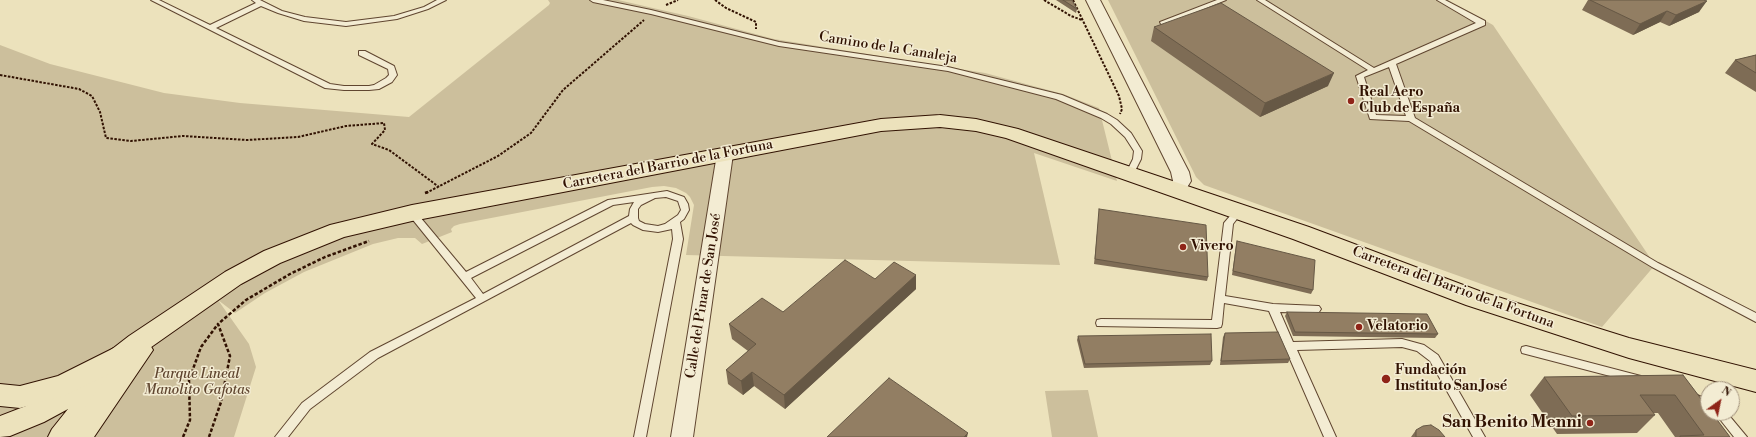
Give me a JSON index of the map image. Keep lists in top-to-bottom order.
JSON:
{
  "streets": {
    "main road": ["Carretera del Barrio de la Fortuna"],
    "street": ["Calle del Pinar de San José"],
    "lane": ["Camino de la Canaleja"]
  },
  "crossings": [
    ["Camino de la Canaleja", "Carretera del Barrio de la Fortuna"],
    ["Carretera del Barrio de la Fortuna", "Calle del Pinar de San José"]
  ],
  "parks": ["Parque Lineal Manolito Gafotas"],
  "places": [
    "Real Aero Club de España",
    "Vivero",
    "Velatorio",
    "Fundación Instituto San José",
    "San Benito Menni"
  ],
  "north": "top right"
}
